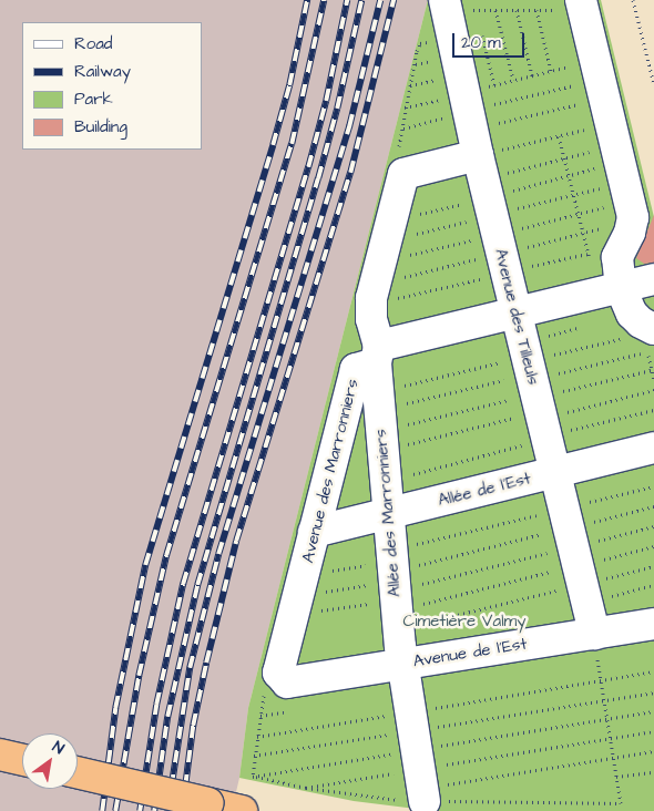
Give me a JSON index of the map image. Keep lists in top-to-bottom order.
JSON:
{
  "streets": {
    "lane": [
      "Avenue des Tilleuls",
      "Avenue des Marronniers",
      "Allée de l'Est",
      "Allée des Marronniers",
      "Avenue de l'Est"
    ]
  },
  "crossings": [
    ["Avenue des Tilleuls", "Allée de l'Est"],
    ["Avenue des Tilleuls", "Avenue de l'Est"],
    ["Avenue des Marronniers", "Allée de l'Est"],
    ["Avenue des Marronniers", "Allée des Marronniers"],
    ["Avenue des Marronniers", "Avenue de l'Est"],
    ["Allée de l'Est", "Allée des Marronniers"],
    ["Allée des Marronniers", "Avenue de l'Est"]
  ],
  "parks": ["Cimetière Valmy"],
  "legend": [
    "Road",
    "Railway",
    "Park",
    "Building"
  ],
  "scale_bar": "20 m",
  "north": "top right"
}
